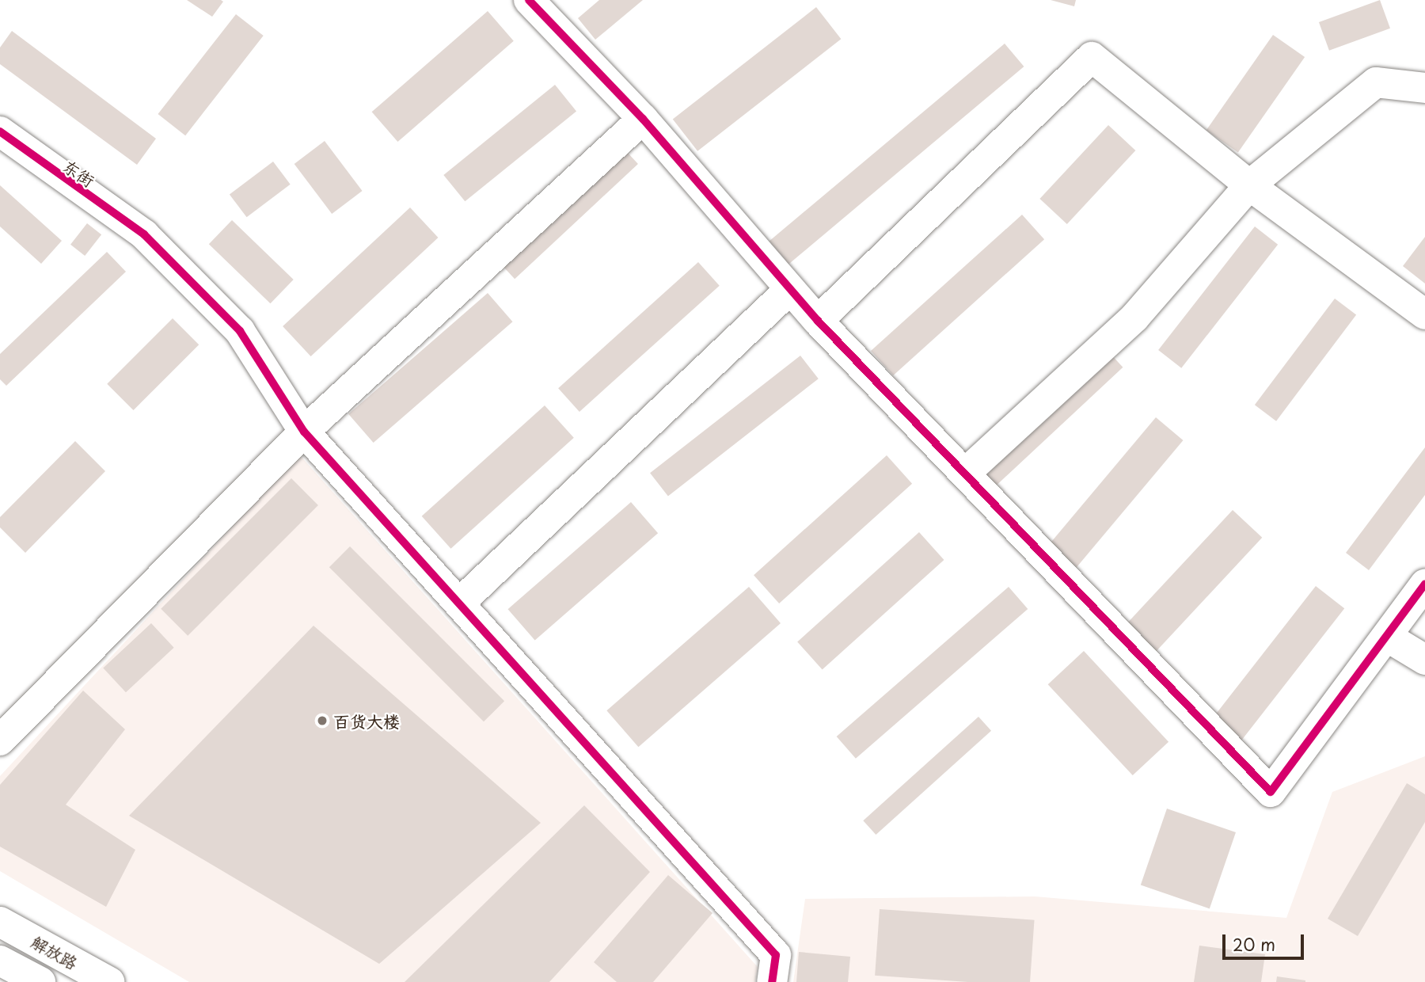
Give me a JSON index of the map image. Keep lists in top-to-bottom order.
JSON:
{
  "streets": {
    "main road": ["东街", "解放路"]
  },
  "places": ["百货大楼"],
  "scale_bar": "20 m"
}
